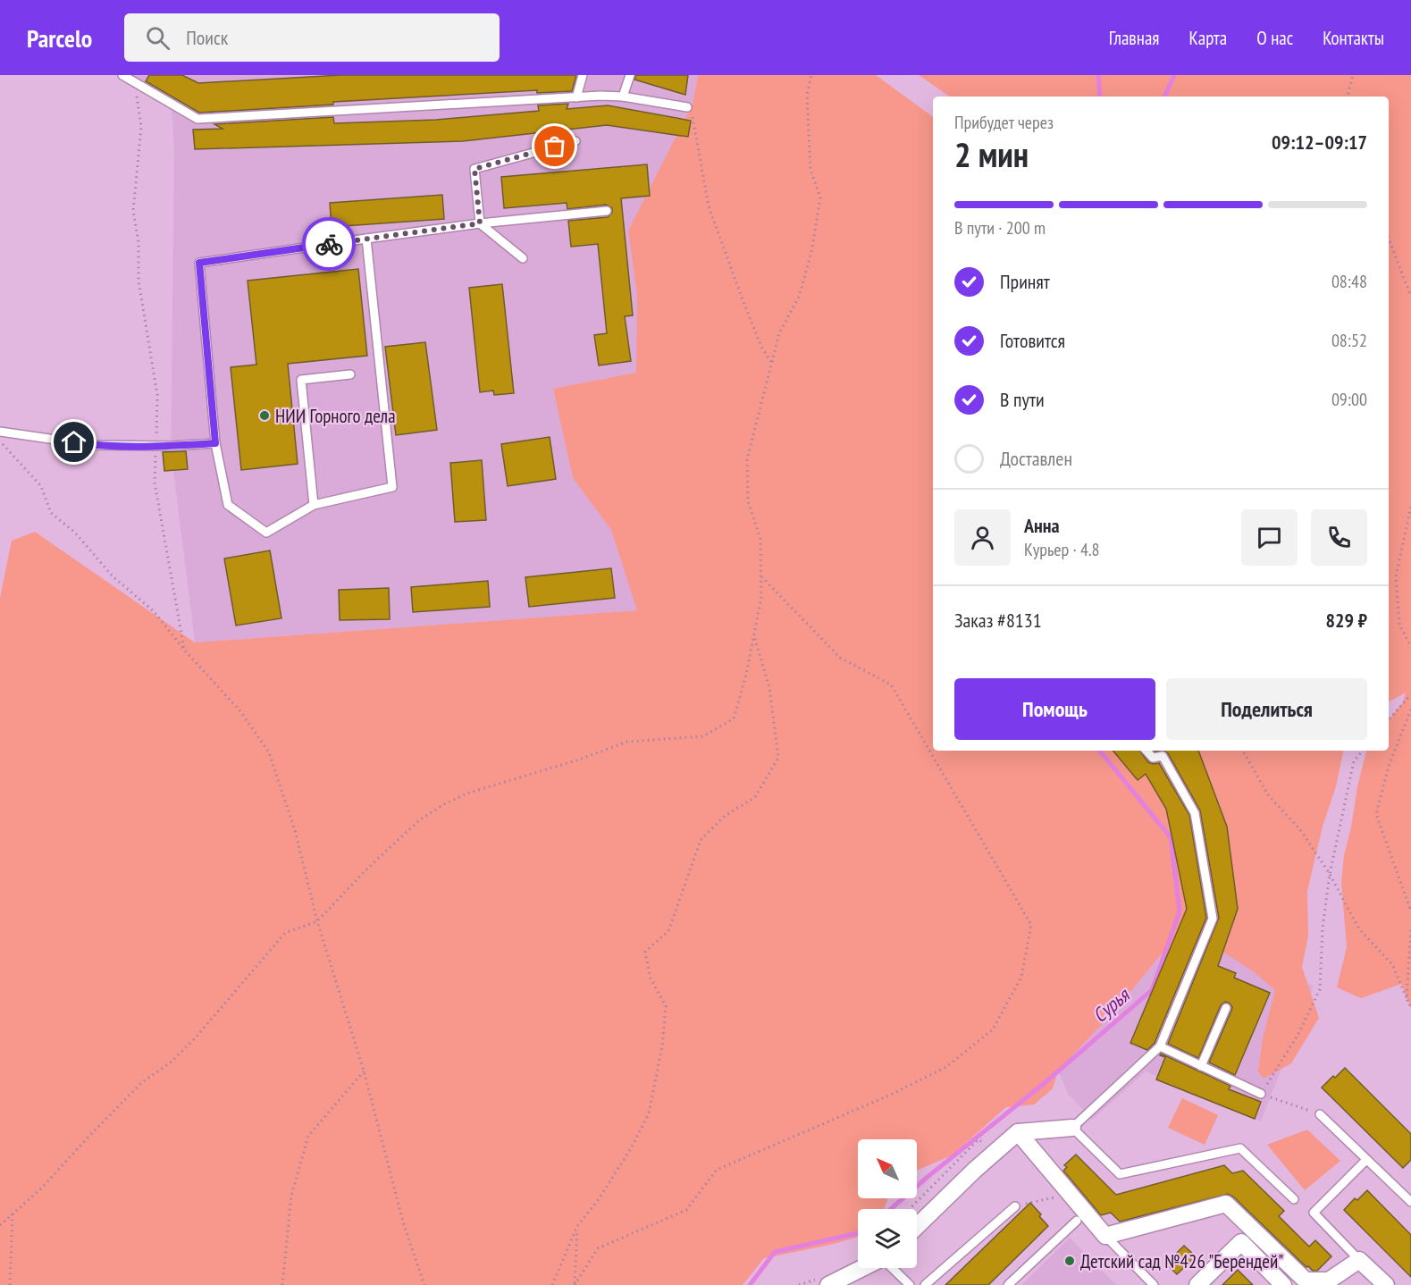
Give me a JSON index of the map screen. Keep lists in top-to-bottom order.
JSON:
{
  "water": ["Сурья"],
  "places": ["НИИ Горного дела", "Детский сад №426 \"Берендей\""],
  "north": "top left",
  "page": {
    "header": "Parcelo",
    "search": "Поиск",
    "nav": [
      "Главная",
      "Карта",
      "О нас",
      "Контакты"
    ],
    "heading": ["2 мин", "Прибудет через", "09:12–09:17"],
    "panel": [
      "Анна",
      "Курьер · 4.8",
      "Заказ #8131",
      "829 ₽"
    ],
    "bar": "В пути · 200 m",
    "list": [
      ["Принят", "08:48"],
      ["Готовится", "08:52"],
      ["В пути", "09:00"],
      "Доставлен"
    ],
    "buttons": ["Помощь", "Поделиться"]
  }
}
